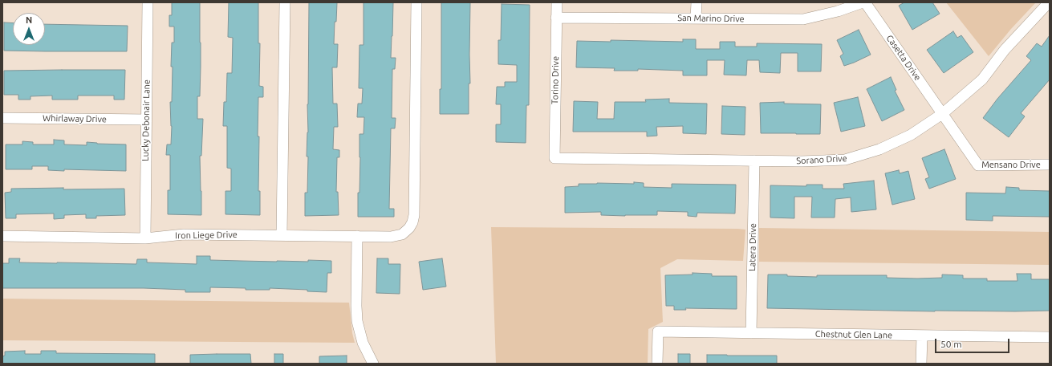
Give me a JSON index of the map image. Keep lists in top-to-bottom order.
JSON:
{
  "streets": {
    "street": [
      "San Marino Drive",
      "Casetta Drive",
      "Torino Drive",
      "Whirlaway Drive",
      "Lucky Debonair Lane",
      "Sorano Drive",
      "Mensano Drive",
      "Iron Liege Drive",
      "Latera Drive",
      "Chestnut Glen Lane"
    ]
  },
  "crossings": [
    ["San Marino Drive", "Casetta Drive"],
    ["San Marino Drive", "Torino Drive"],
    ["Casetta Drive", "Sorano Drive"],
    ["Casetta Drive", "Mensano Drive"],
    ["Torino Drive", "Sorano Drive"],
    ["Whirlaway Drive", "Lucky Debonair Lane"],
    ["Lucky Debonair Lane", "Iron Liege Drive"],
    ["Sorano Drive", "Mensano Drive"],
    ["Sorano Drive", "Latera Drive"],
    ["Latera Drive", "Chestnut Glen Lane"]
  ],
  "scale_bar": "50 m",
  "north": "top"
}
